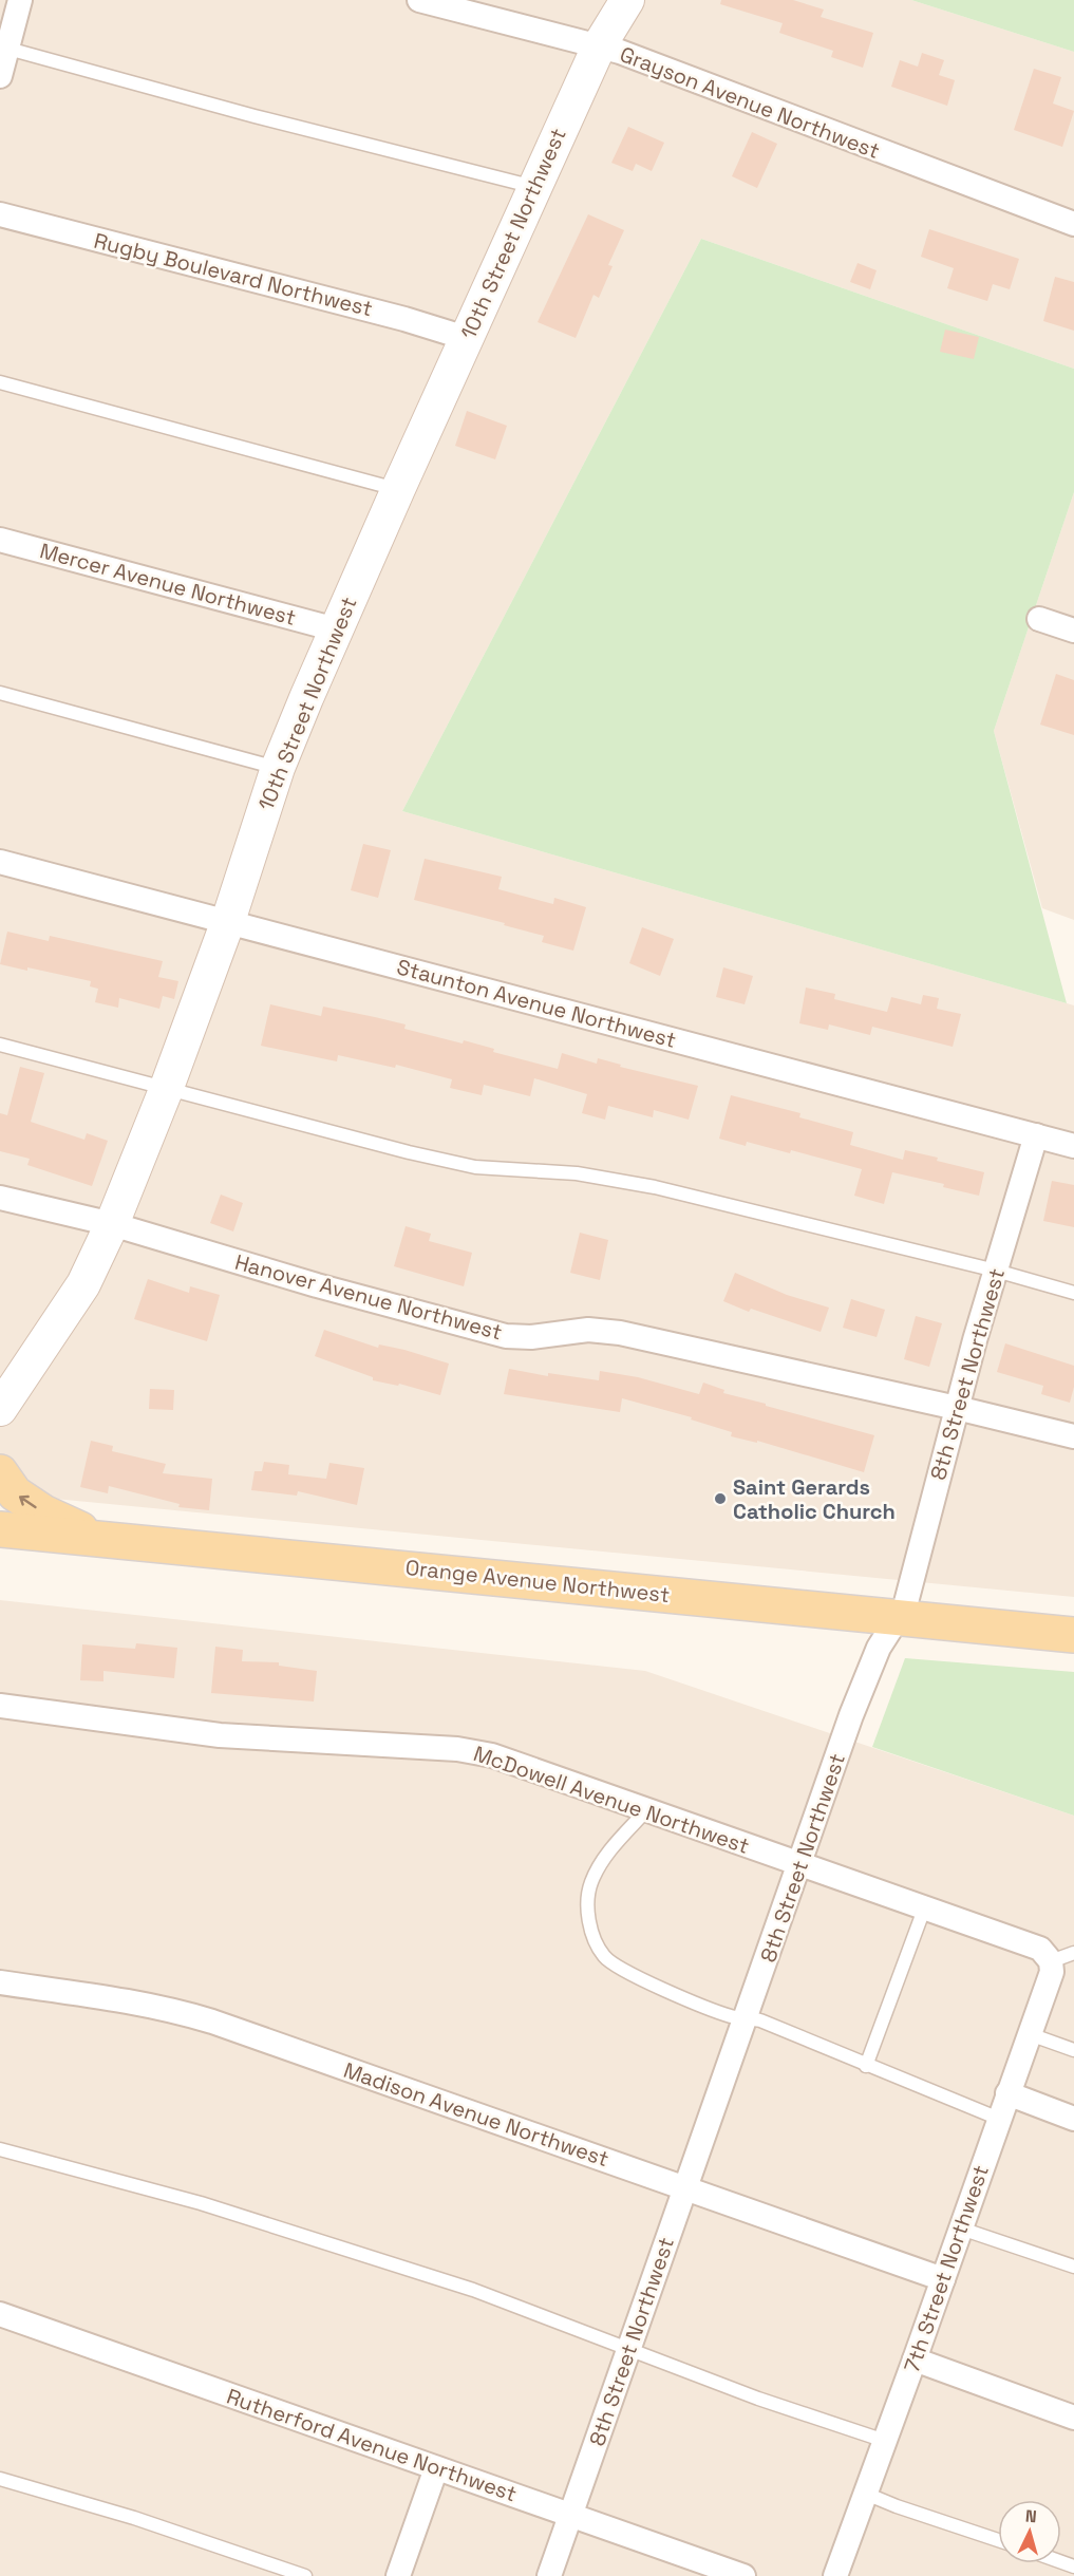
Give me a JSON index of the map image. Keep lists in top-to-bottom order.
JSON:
{
  "streets": {
    "main road": ["10th Street Northwest", "Orange Avenue Northwest"],
    "street": [
      "Grayson Avenue Northwest",
      "Rugby Boulevard Northwest",
      "Mercer Avenue Northwest",
      "Staunton Avenue Northwest",
      "Hanover Avenue Northwest",
      "8th Street Northwest",
      "McDowell Avenue Northwest",
      "Madison Avenue Northwest",
      "7th Street Northwest",
      "Rutherford Avenue Northwest"
    ]
  },
  "crossings": [
    ["Grayson Avenue Northwest", "10th Street Northwest"],
    ["10th Street Northwest", "Rugby Boulevard Northwest"],
    ["10th Street Northwest", "Mercer Avenue Northwest"],
    ["10th Street Northwest", "Staunton Avenue Northwest"],
    ["10th Street Northwest", "Hanover Avenue Northwest"],
    ["Staunton Avenue Northwest", "8th Street Northwest"],
    ["Hanover Avenue Northwest", "8th Street Northwest"],
    ["8th Street Northwest", "Orange Avenue Northwest"],
    ["8th Street Northwest", "McDowell Avenue Northwest"],
    ["8th Street Northwest", "Madison Avenue Northwest"],
    ["8th Street Northwest", "Rutherford Avenue Northwest"],
    ["McDowell Avenue Northwest", "7th Street Northwest"],
    ["Madison Avenue Northwest", "7th Street Northwest"]
  ],
  "places": ["Saint Gerards Catholic Church"],
  "north": "top"
}
